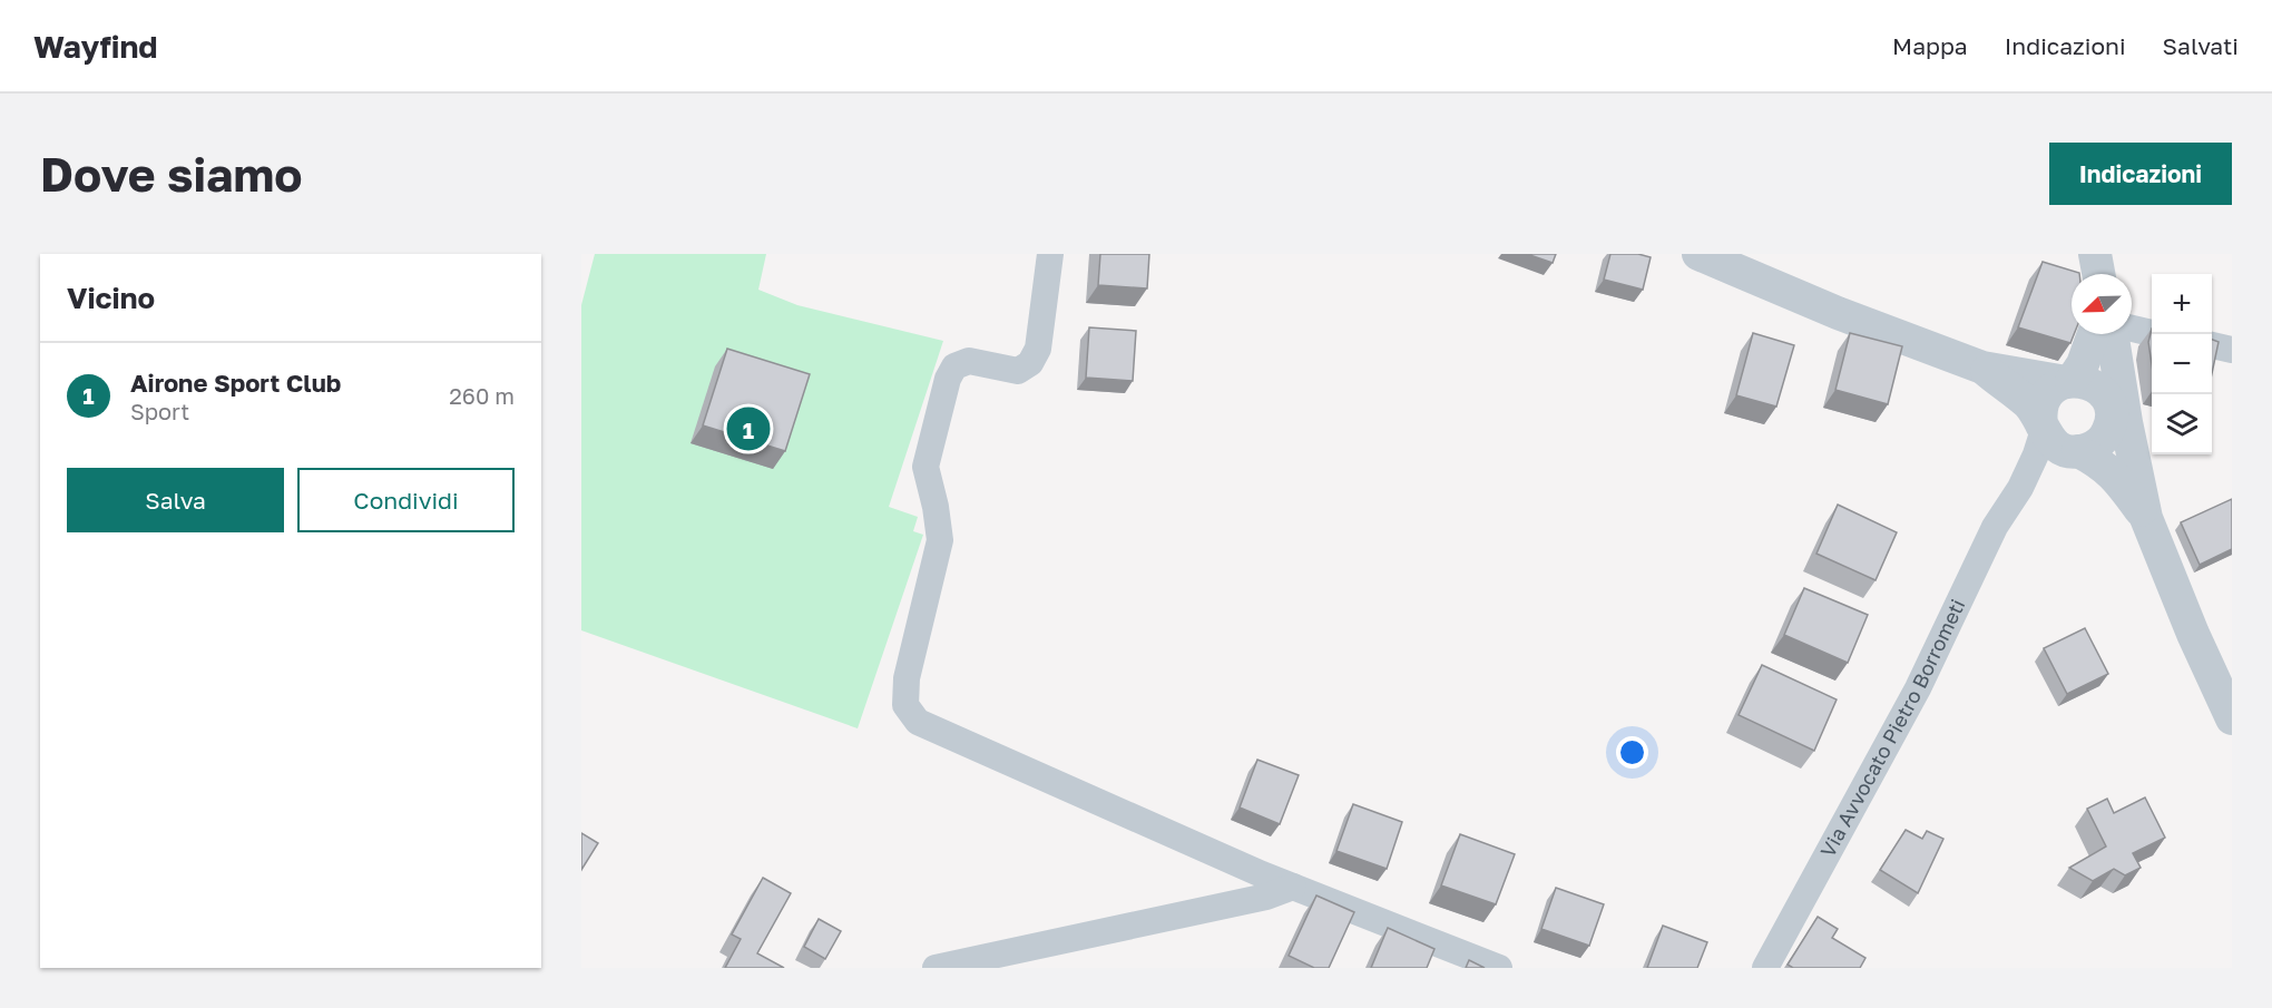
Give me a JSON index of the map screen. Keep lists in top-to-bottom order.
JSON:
{
  "streets": {
    "street": ["Via Avvocato Pietro Borrometi"]
  },
  "north": "bottom left",
  "page": {
    "header": "Wayfind",
    "nav": ["Mappa", "Indicazioni", "Salvati"],
    "buttons": [
      "Indicazioni",
      ["Salva", "Condividi"]
    ],
    "title": "Dove siamo",
    "heading": "Vicino",
    "map_buttons": ["+", "−"],
    "list": [
      {
        "mark": "1",
        "name": "Airone Sport Club",
        "note": "Sport",
        "value": "260 m"
      }
    ],
    "pins": "1"
  }
}
